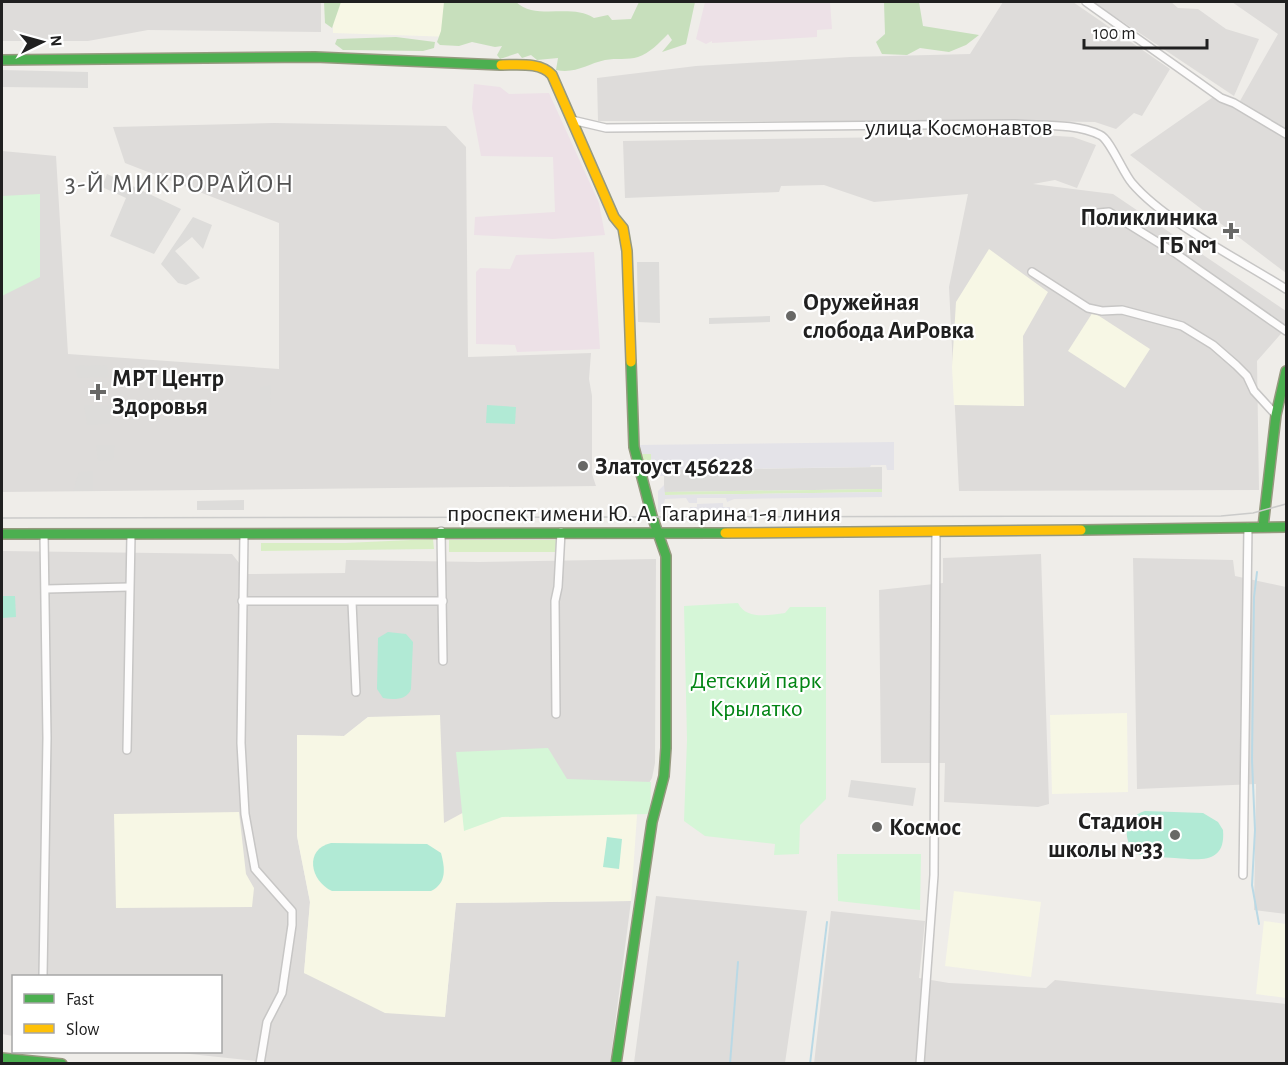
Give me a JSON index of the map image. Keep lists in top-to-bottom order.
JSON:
{
  "streets": {
    "street": ["улица Космонавтов", "проспект имени Ю. А. Гагарина 1-я линия"]
  },
  "districts": ["3-Й МИКРОРАЙОН"],
  "parks": ["Детский парк Крылатко"],
  "places": {
    "health": ["Поликлиника ГБ №1", "МРТ Центр Здоровья"],
    "other": [
      "Оружейная слобода АиРовка",
      "Златоуст 456228",
      "Космос",
      "Стадион школы №33"
    ]
  },
  "legend": ["Fast", "Slow"],
  "scale_bar": "100 m",
  "north": "right"
}
